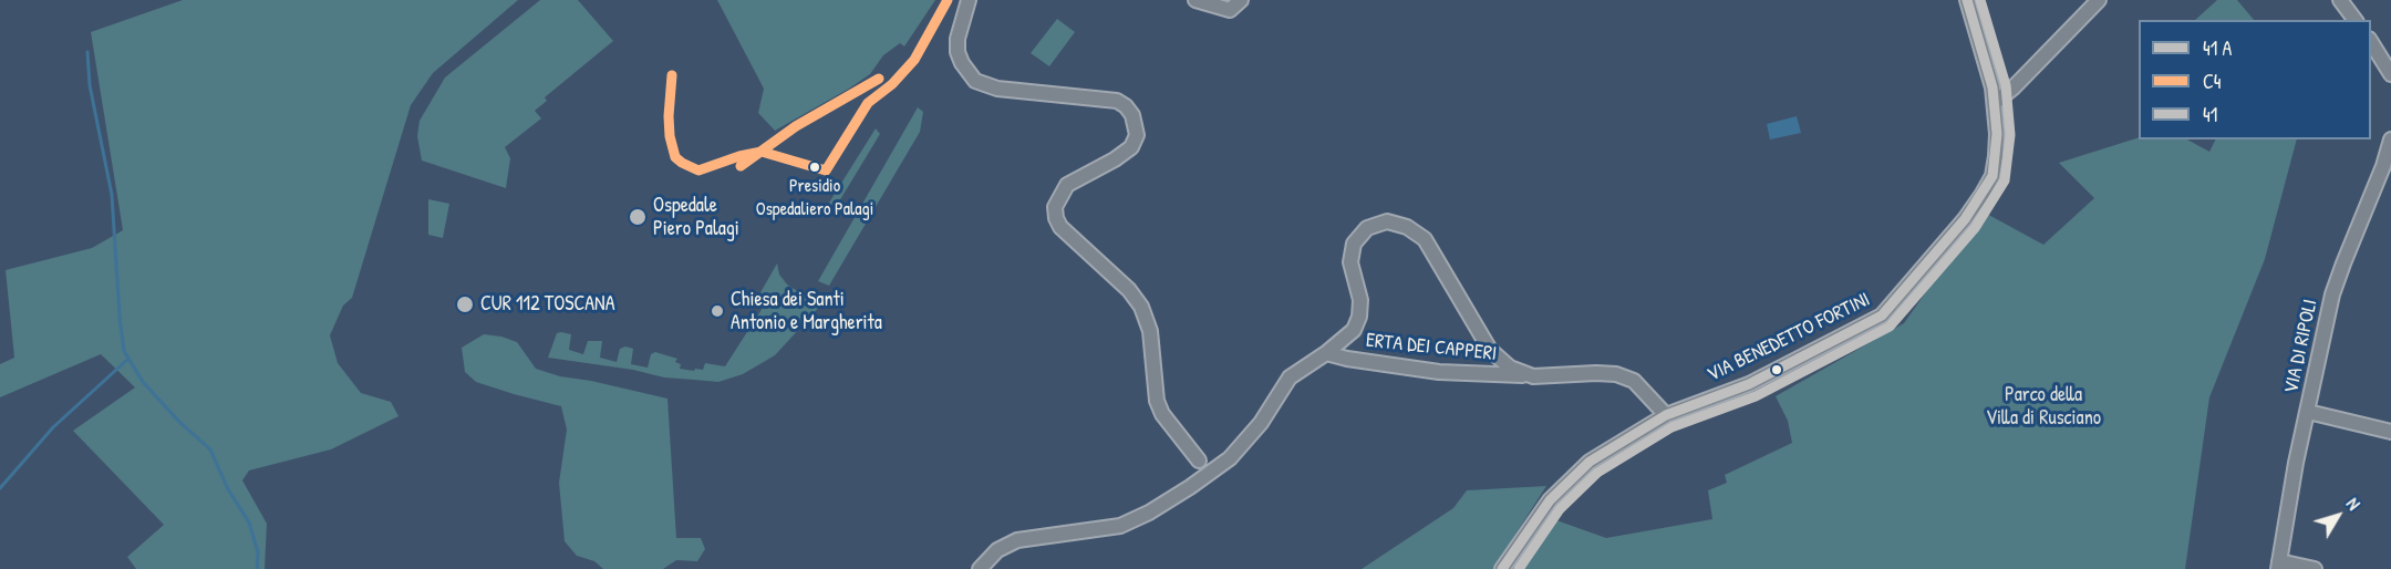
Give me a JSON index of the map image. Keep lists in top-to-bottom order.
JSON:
{
  "streets": {
    "street": ["VIA BENEDETTO FORTINI", "VIA DI RIPOLI", "ERTA DEI CAPPERI"]
  },
  "crossings": [
    ["VIA BENEDETTO FORTINI", "ERTA DEI CAPPERI"]
  ],
  "parks": ["Parco della Villa di Rusciano"],
  "places": [
    "Presidio Ospedaliero Palagi",
    "Ospedale Piero Palagi",
    "CUR 112 TOSCANA",
    "Chiesa dei Santi Antonio e Margherita"
  ],
  "lines": ["transit line C4", "transit line 41"],
  "legend": ["41 A", "C4", "41"],
  "north": "top right"
}
